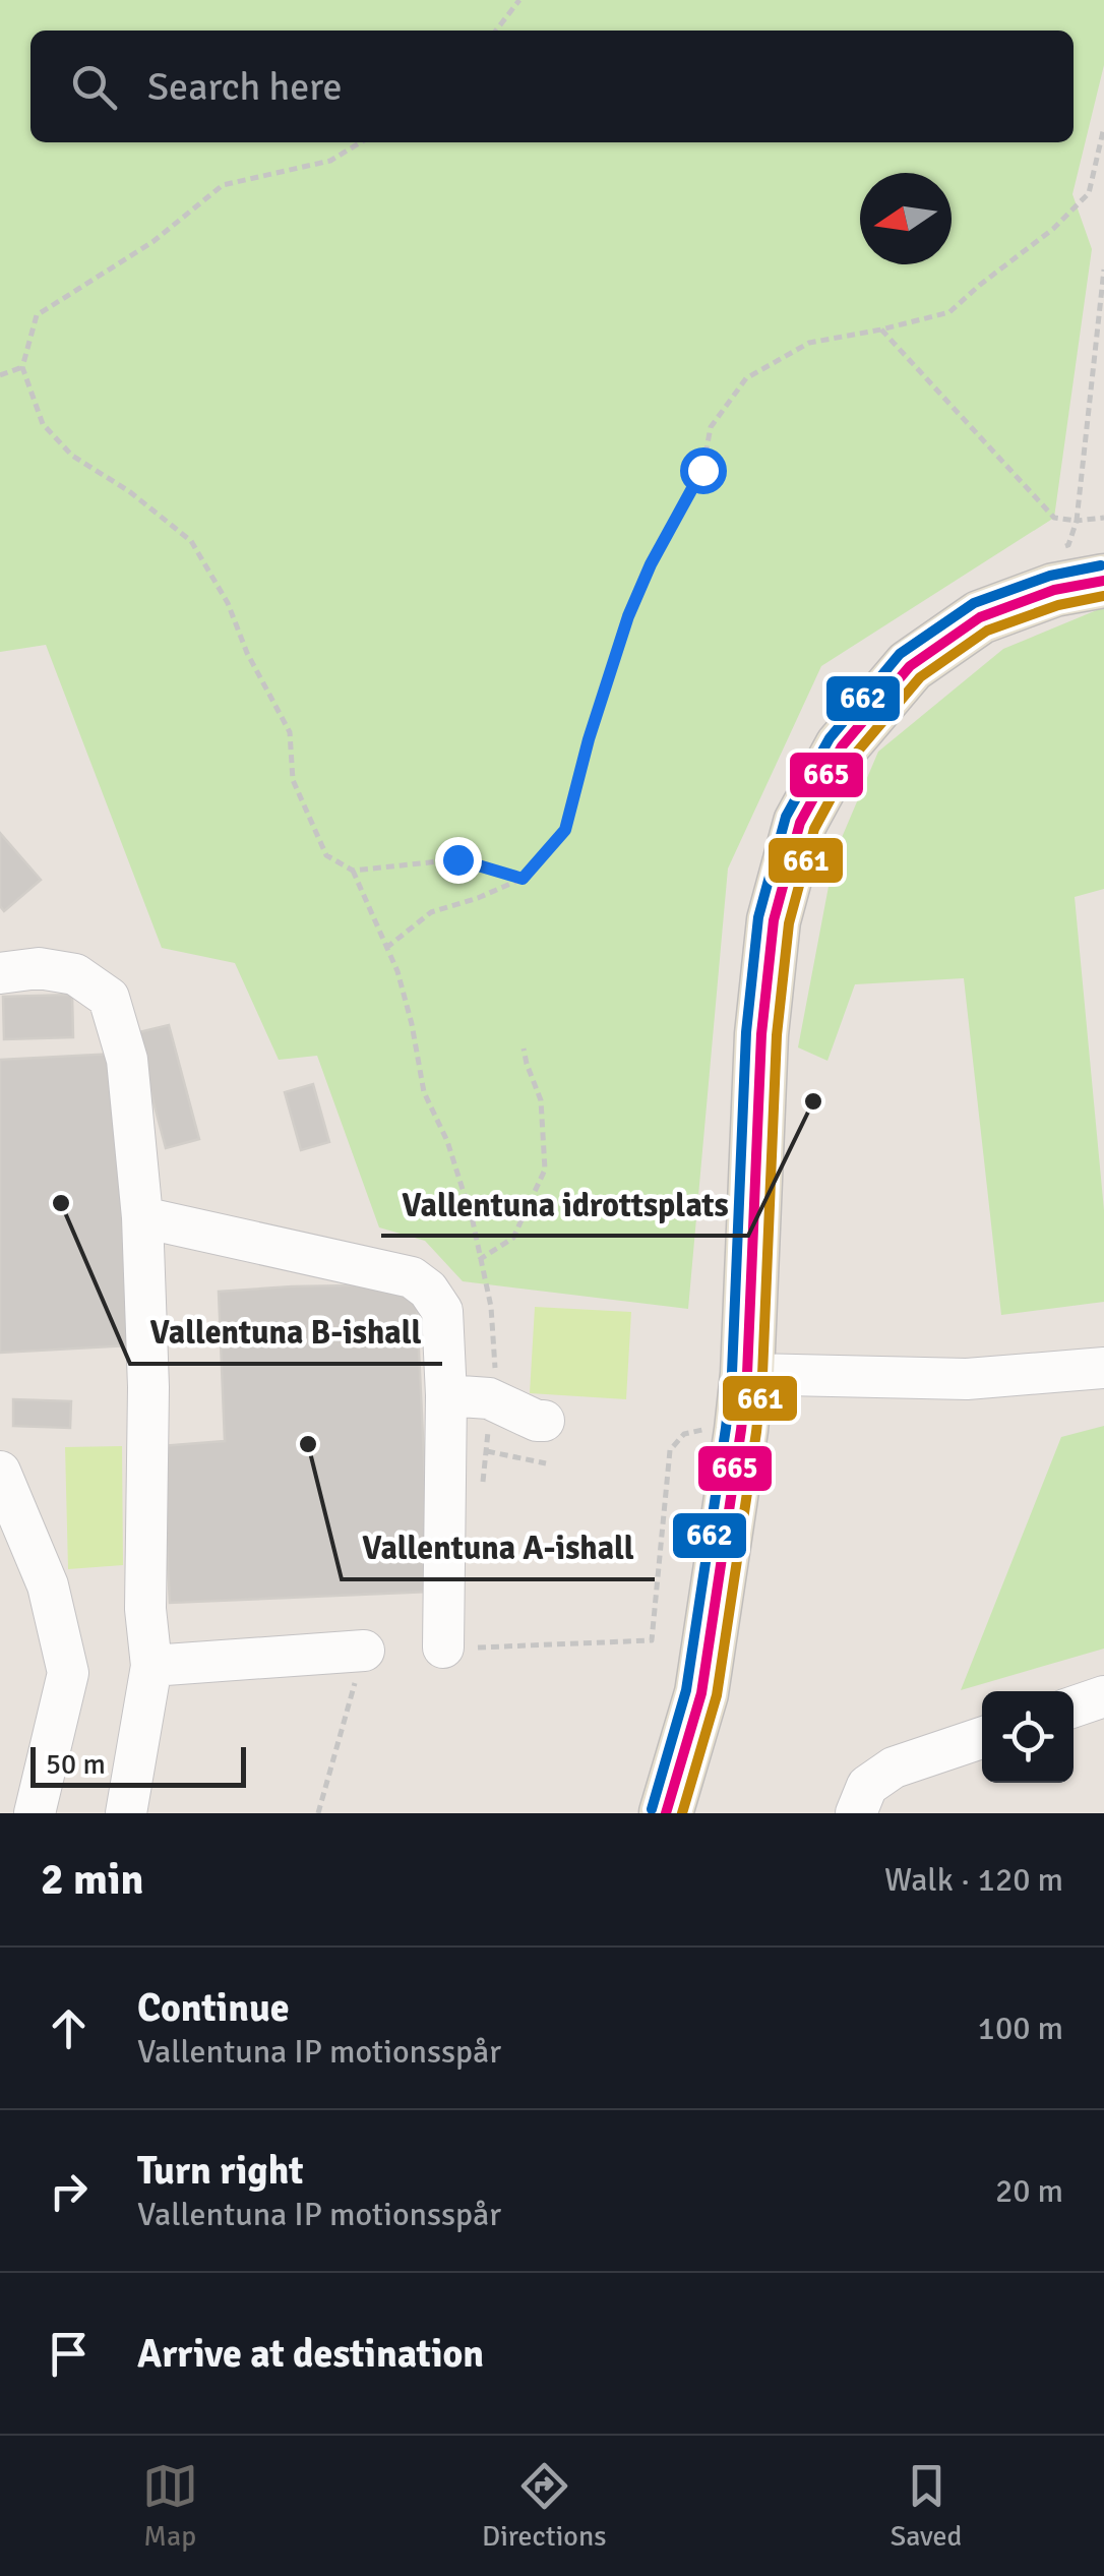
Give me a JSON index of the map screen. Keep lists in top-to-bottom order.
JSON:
{
  "places": ["Vallentuna idrottsplats", "Vallentuna B-ishall", "Vallentuna A-ishall"],
  "lines": ["transit line 662", "transit line 665", "transit line 661"],
  "scale_bar": "50 m",
  "north": "left",
  "page": {
    "search": "Search here",
    "scale": "50 m",
    "heading": ["2 min", "Walk · 120 m"],
    "list": [
      ["Continue", "Vallentuna IP motionsspår", "100 m"],
      ["Turn right", "Vallentuna IP motionsspår", "20 m"],
      "Arrive at destination"
    ],
    "nav": ["Map", "Directions", "Saved"]
  }
}
